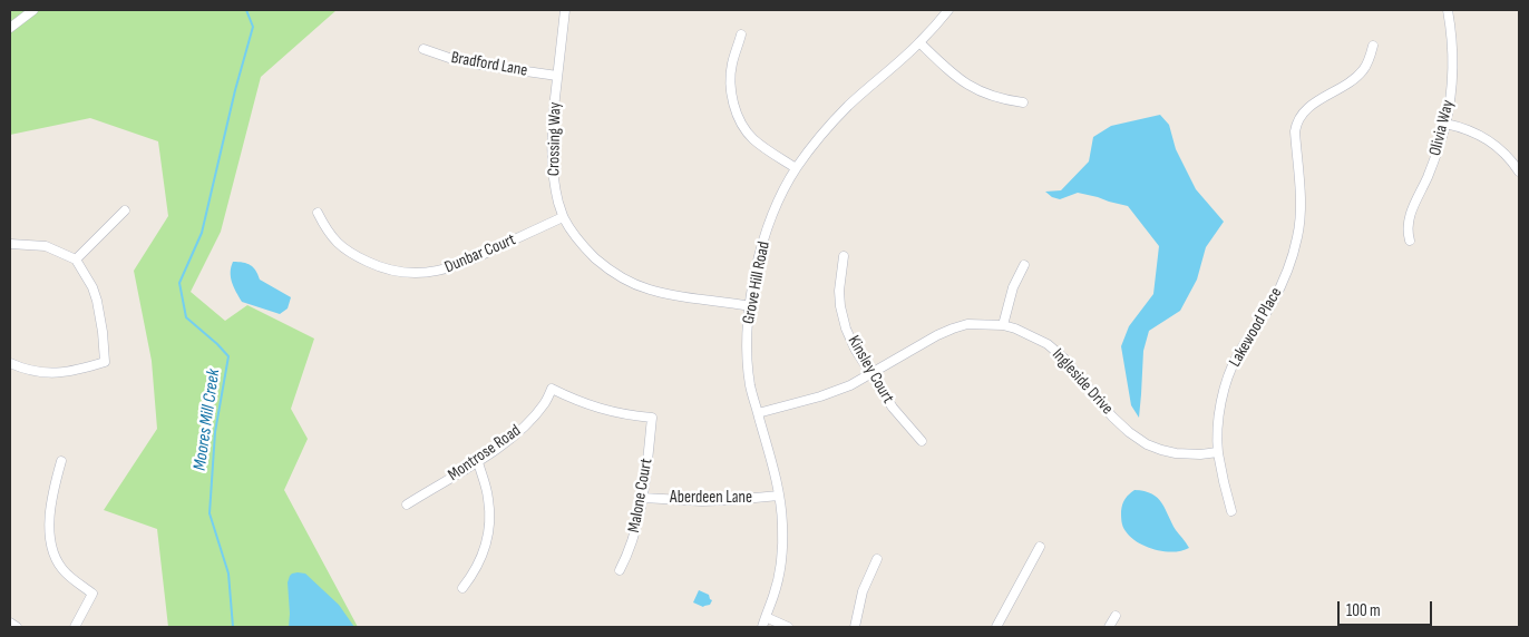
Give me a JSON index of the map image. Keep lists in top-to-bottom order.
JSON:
{
  "streets": {
    "street": [
      "Bradford Lane",
      "Olivia Way",
      "Crossing Way",
      "Dunbar Court",
      "Grove Hill Road",
      "Lakewood Place",
      "Kinsley Court",
      "Ingleside Drive",
      "Montrose Road",
      "Malone Court",
      "Aberdeen Lane"
    ]
  },
  "crossings": [
    ["Bradford Lane", "Crossing Way"],
    ["Crossing Way", "Dunbar Court"],
    ["Crossing Way", "Grove Hill Road"],
    ["Grove Hill Road", "Ingleside Drive"],
    ["Grove Hill Road", "Aberdeen Lane"],
    ["Lakewood Place", "Ingleside Drive"],
    ["Kinsley Court", "Ingleside Drive"],
    ["Montrose Road", "Malone Court"],
    ["Malone Court", "Aberdeen Lane"]
  ],
  "water": ["Moores Mill Creek"],
  "scale_bar": "100 m"
}
